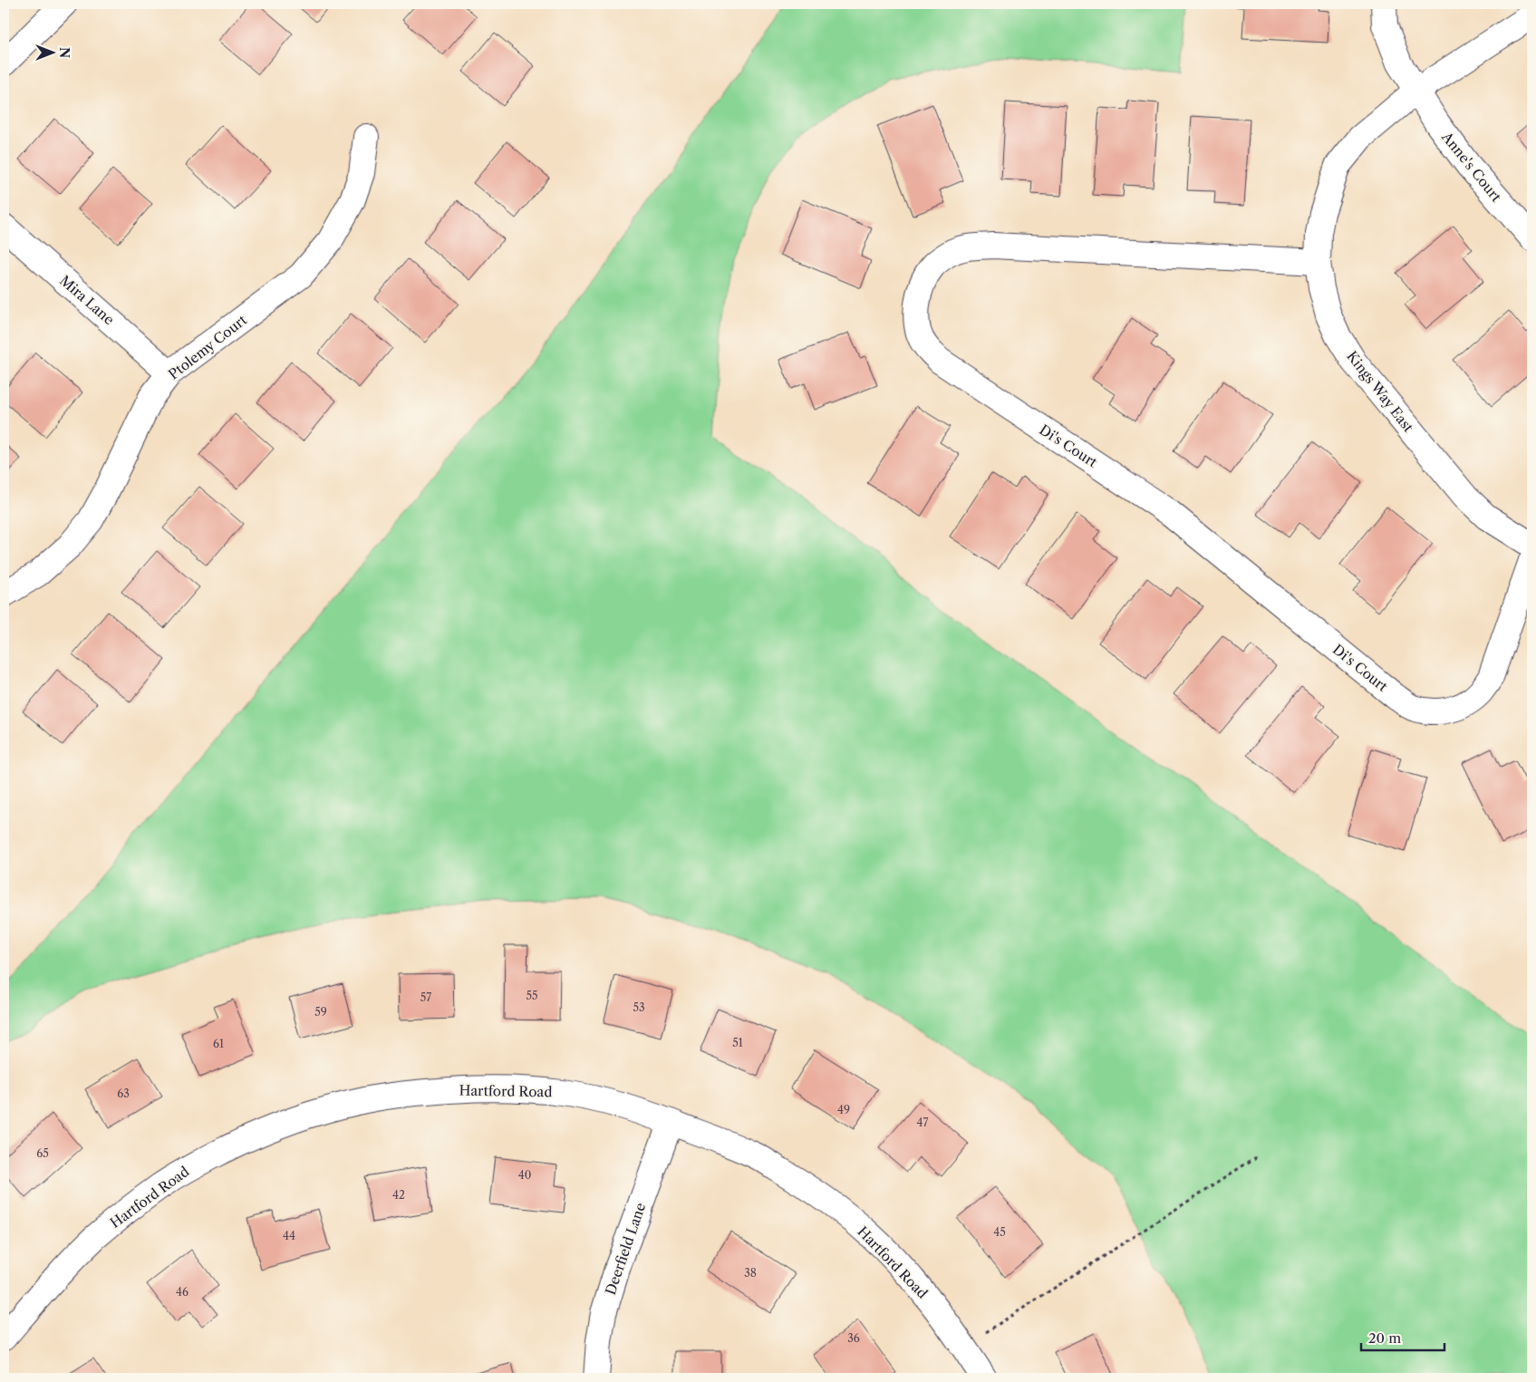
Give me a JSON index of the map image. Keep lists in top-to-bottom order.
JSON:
{
  "streets": {
    "street": [
      "Anne's Court",
      "Mira Lane",
      "Ptolemy Court",
      "Kings Way East",
      "Di's Court",
      "Hartford Road",
      "Deerfield Lane"
    ]
  },
  "crossings": [
    ["Anne's Court", "Kings Way East"],
    ["Mira Lane", "Ptolemy Court"],
    ["Kings Way East", "Di's Court"],
    ["Hartford Road", "Deerfield Lane"]
  ],
  "house_numbers": [
    "55",
    "57",
    "53",
    "59",
    "51",
    "61",
    "63",
    "49",
    "47",
    "65",
    "40",
    "42",
    "45",
    "44",
    "38",
    "46",
    "36"
  ],
  "scale_bar": "20 m",
  "north": "right"
}
